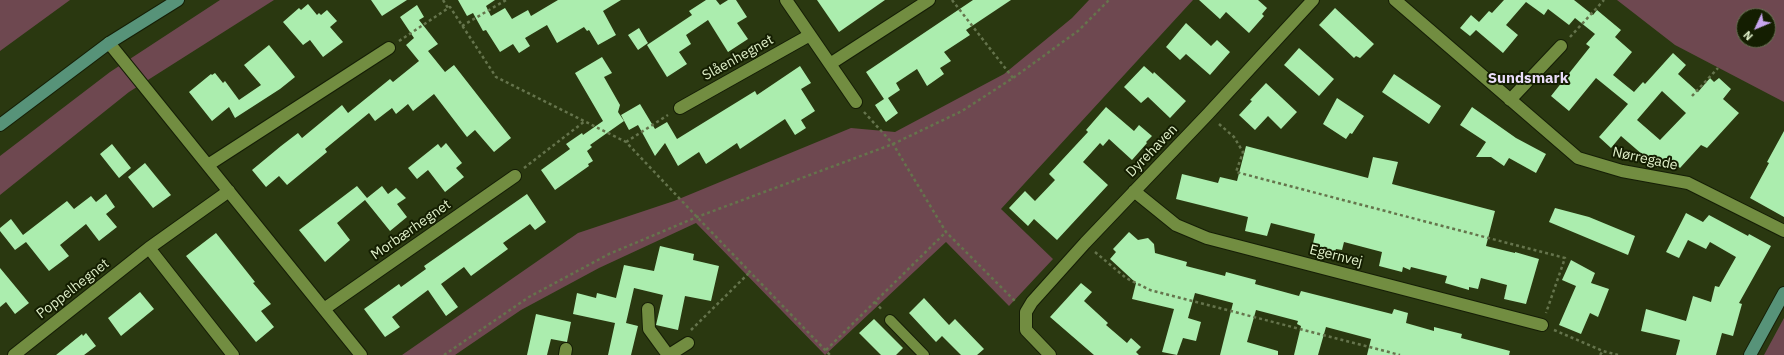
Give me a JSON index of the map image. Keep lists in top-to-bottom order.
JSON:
{
  "streets": {
    "street": [
      "Slåenhegnet",
      "Dyrehaven",
      "Nørregade",
      "Morbærhegnet",
      "Egernvej",
      "Poppelhegnet"
    ]
  },
  "crossings": [
    ["Dyrehaven", "Egernvej"]
  ],
  "districts": ["Sundsmark"],
  "north": "bottom left"
}
